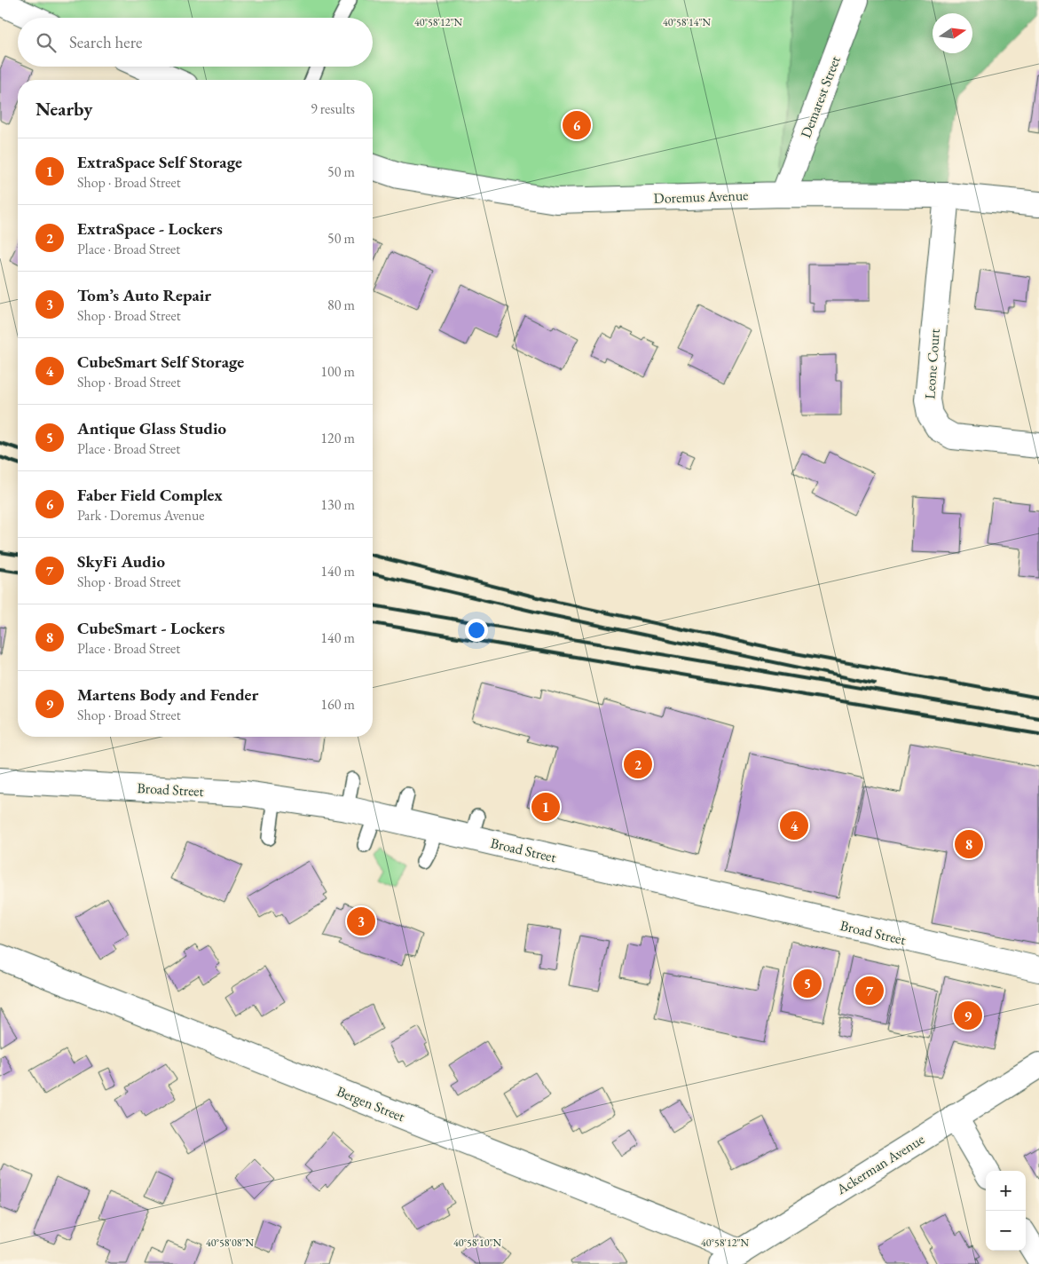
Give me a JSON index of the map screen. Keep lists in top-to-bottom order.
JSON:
{
  "streets": {
    "street": [
      "Demarest Street",
      "Doremus Avenue",
      "Leone Court",
      "Broad Street",
      "Bergen Street",
      "Ackerman Avenue"
    ]
  },
  "crossings": [
    ["Demarest Street", "Doremus Avenue"],
    ["Doremus Avenue", "Leone Court"],
    ["Bergen Street", "Ackerman Avenue"]
  ],
  "north": "right",
  "page": {
    "search": "Search here",
    "heading": ["Nearby", "9 results"],
    "pins": [
      "6",
      "2",
      "1",
      "4",
      "8",
      "3",
      "5",
      "7",
      "9"
    ],
    "list": [
      {
        "mark": "1",
        "name": "ExtraSpace Self Storage",
        "note": "Shop · Broad Street",
        "value": "50 m"
      },
      {
        "mark": "2",
        "name": "ExtraSpace - Lockers",
        "note": "Place · Broad Street",
        "value": "50 m"
      },
      {
        "mark": "3",
        "name": "Tom’s Auto Repair",
        "note": "Shop · Broad Street",
        "value": "80 m"
      },
      {
        "mark": "4",
        "name": "CubeSmart Self Storage",
        "note": "Shop · Broad Street",
        "value": "100 m"
      },
      {
        "mark": "5",
        "name": "Antique Glass Studio",
        "note": "Place · Broad Street",
        "value": "120 m"
      },
      {
        "mark": "6",
        "name": "Faber Field Complex",
        "note": "Park · Doremus Avenue",
        "value": "130 m"
      },
      {
        "mark": "7",
        "name": "SkyFi Audio",
        "note": "Shop · Broad Street",
        "value": "140 m"
      },
      {
        "mark": "8",
        "name": "CubeSmart - Lockers",
        "note": "Place · Broad Street",
        "value": "140 m"
      },
      {
        "mark": "9",
        "name": "Martens Body and Fender",
        "note": "Shop · Broad Street",
        "value": "160 m"
      }
    ],
    "map_buttons": ["+", "−"]
  },
  "coordinates": [
    "40°58'12\"N",
    "40°58'14\"N",
    "40°58'08\"N",
    "40°58'10\"N"
  ]
}
